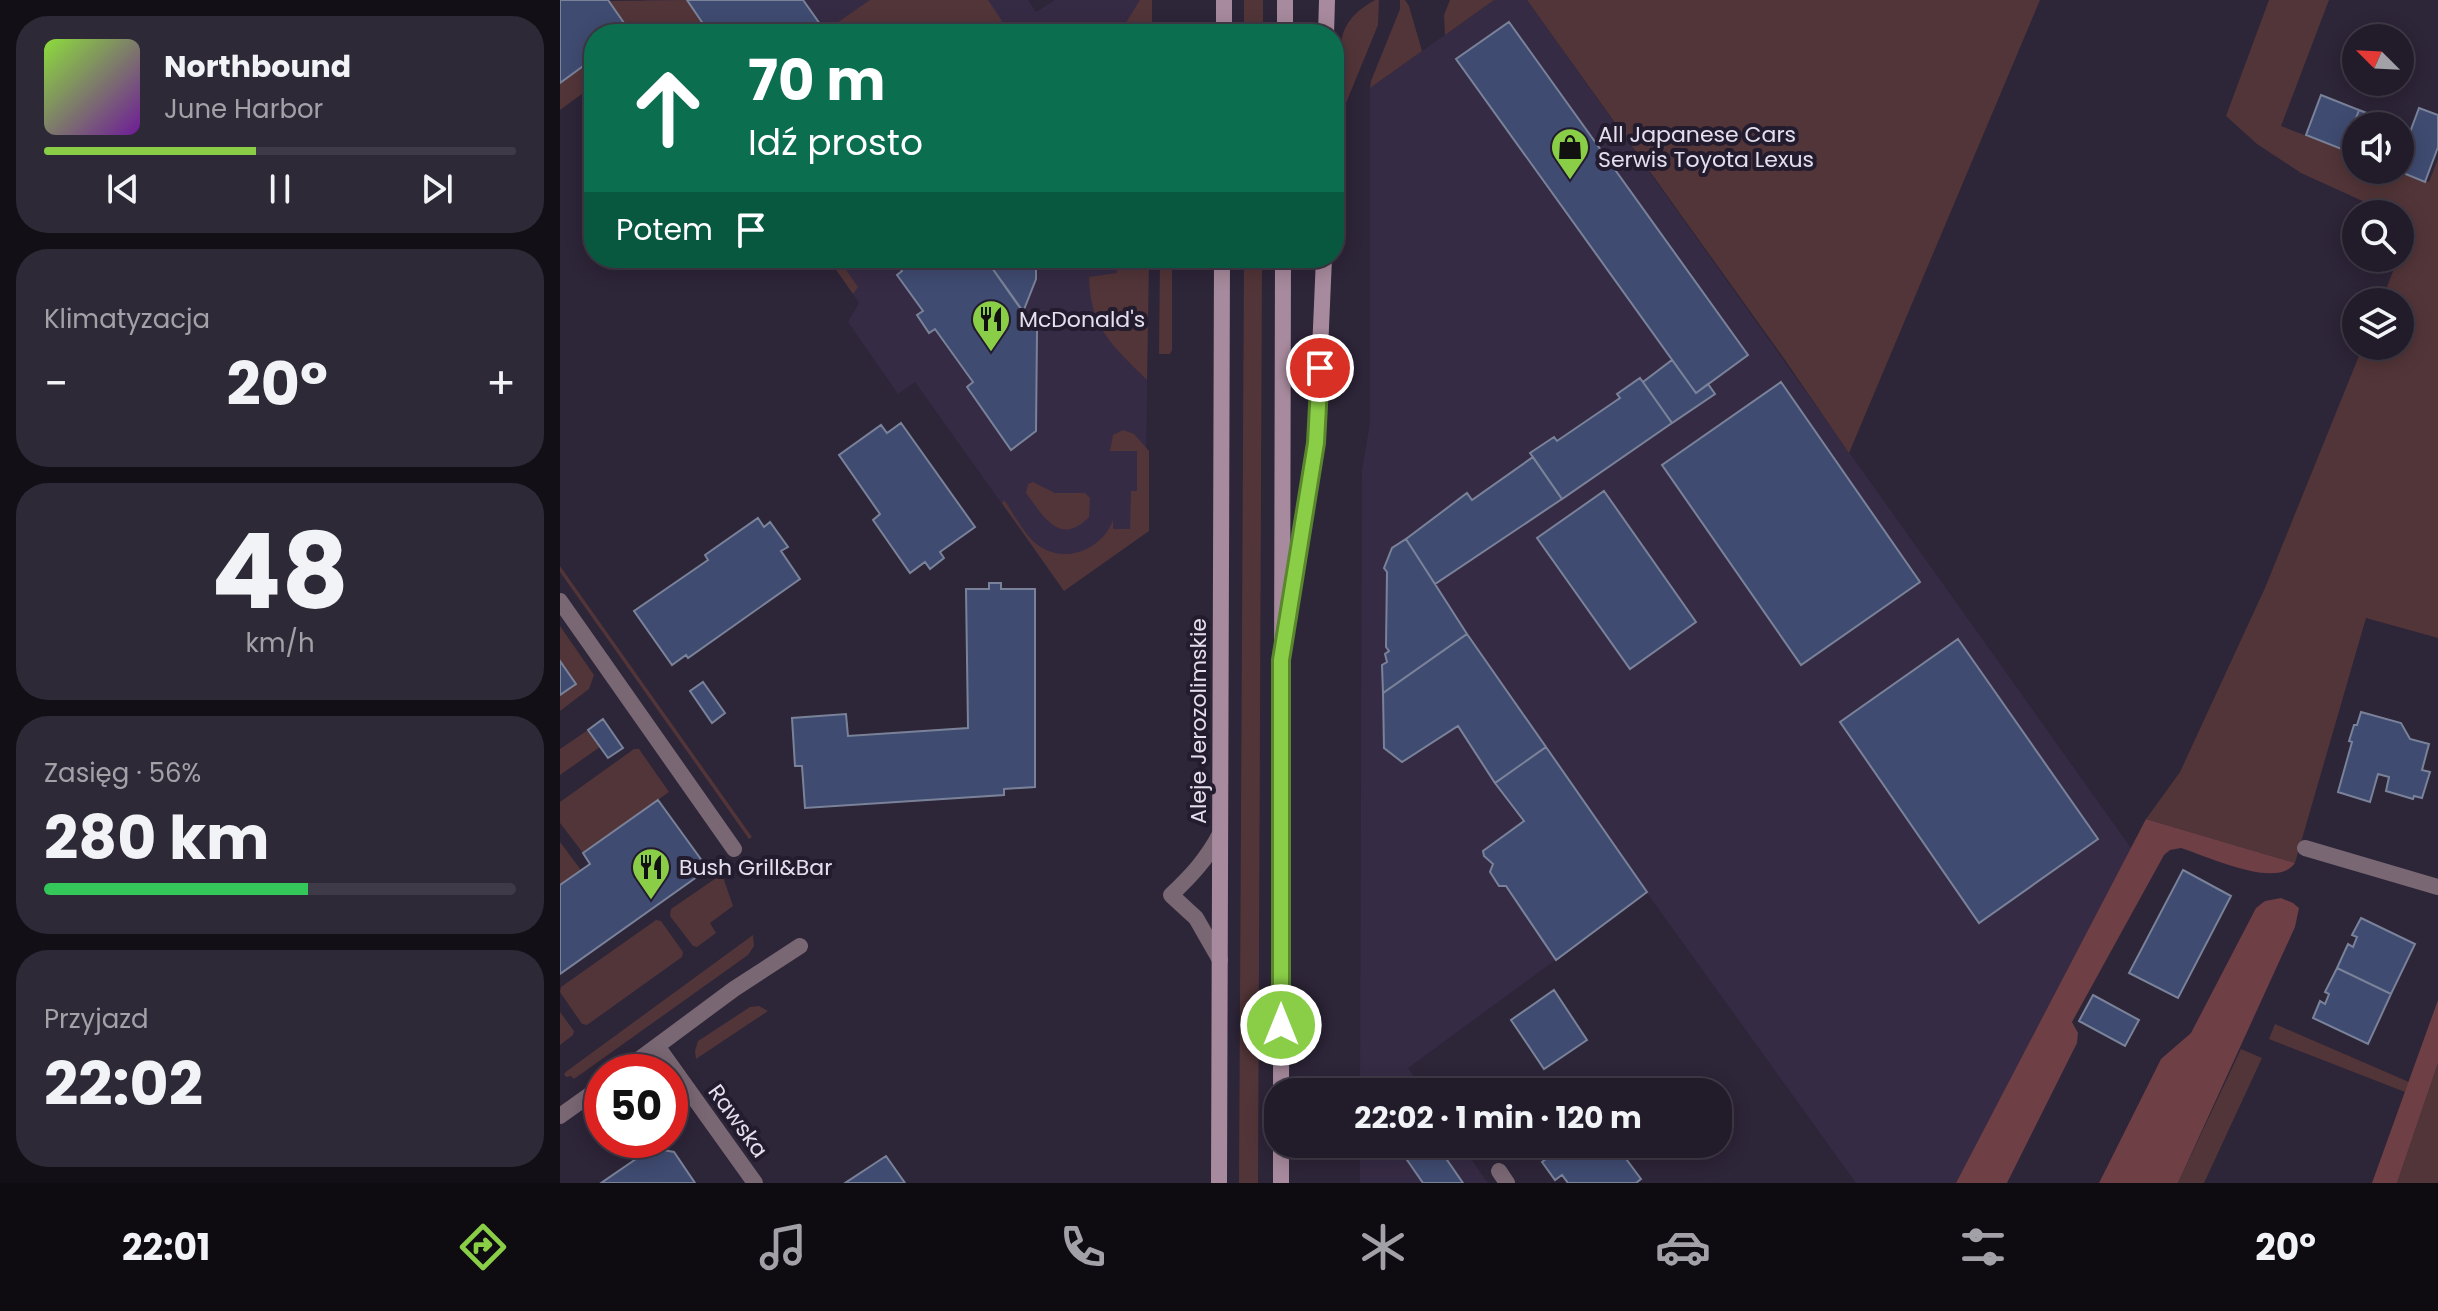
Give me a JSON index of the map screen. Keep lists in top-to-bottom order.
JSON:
{
  "streets": {
    "main road": ["Aleje Jerozolimskie"],
    "street": ["Rawska"]
  },
  "places": {
    "shop": ["All Japanese Cars Serwis Toyota Lexus"],
    "restaurant": ["McDonald's", "Bush Grill&Bar"]
  },
  "north": "top left",
  "page": {
    "turn": ["70 m", "Idź prosto"],
    "song": ["Northbound", "June Harbor"],
    "then": "Potem",
    "tile": [
      "Klimatyzacja",
      ["48", "km/h"],
      ["Zasięg · 56%", "280 km"],
      ["Przyjazd", "22:02"]
    ],
    "heat": ["−", "20°", "+"],
    "limit": "50",
    "trip": "22:02 · 1 min · 120 m",
    "tabs": ["22:01", "20°"]
  }
}
